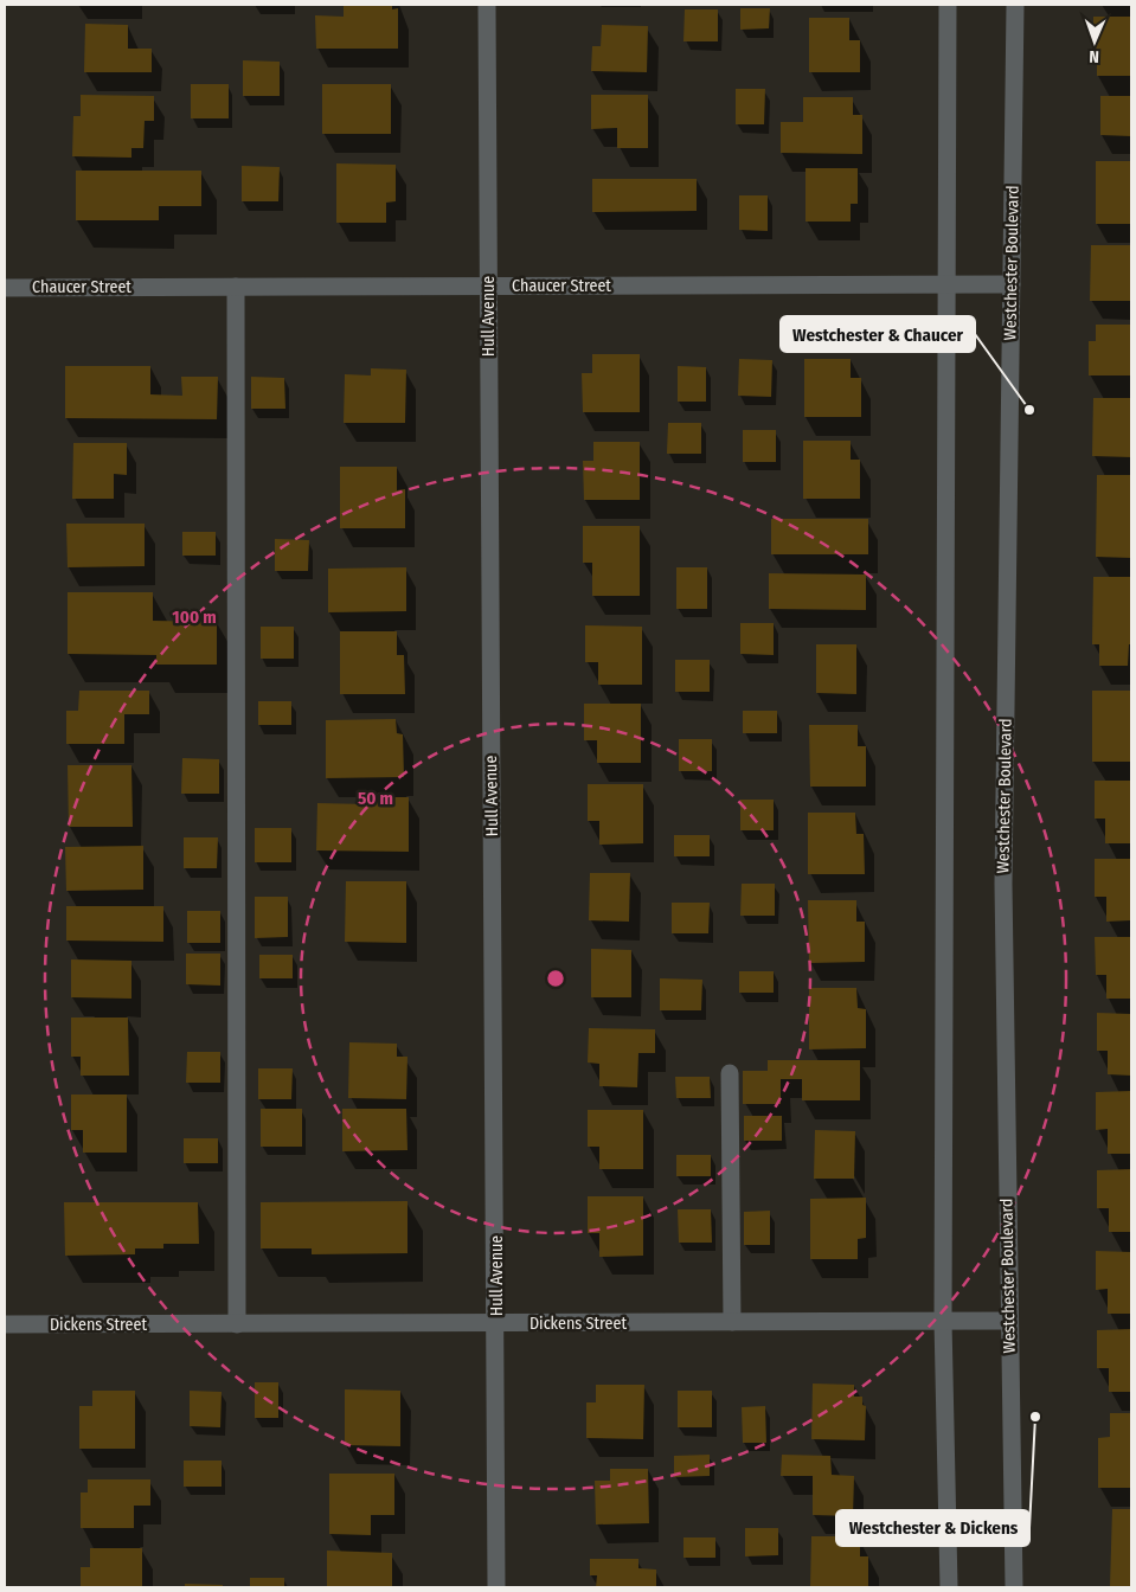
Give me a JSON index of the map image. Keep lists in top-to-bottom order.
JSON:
{
  "streets": {
    "street": [
      "Westchester Boulevard",
      "Chaucer Street",
      "Hull Avenue",
      "Dickens Street"
    ]
  },
  "crossings": [
    ["Westchester Boulevard", "Chaucer Street"],
    ["Westchester Boulevard", "Dickens Street"],
    ["Chaucer Street", "Hull Avenue"],
    ["Hull Avenue", "Dickens Street"]
  ],
  "places": ["Westchester & Chaucer", "Westchester & Dickens"],
  "north": "bottom",
  "rings": ["100 m", "50 m"]
}
